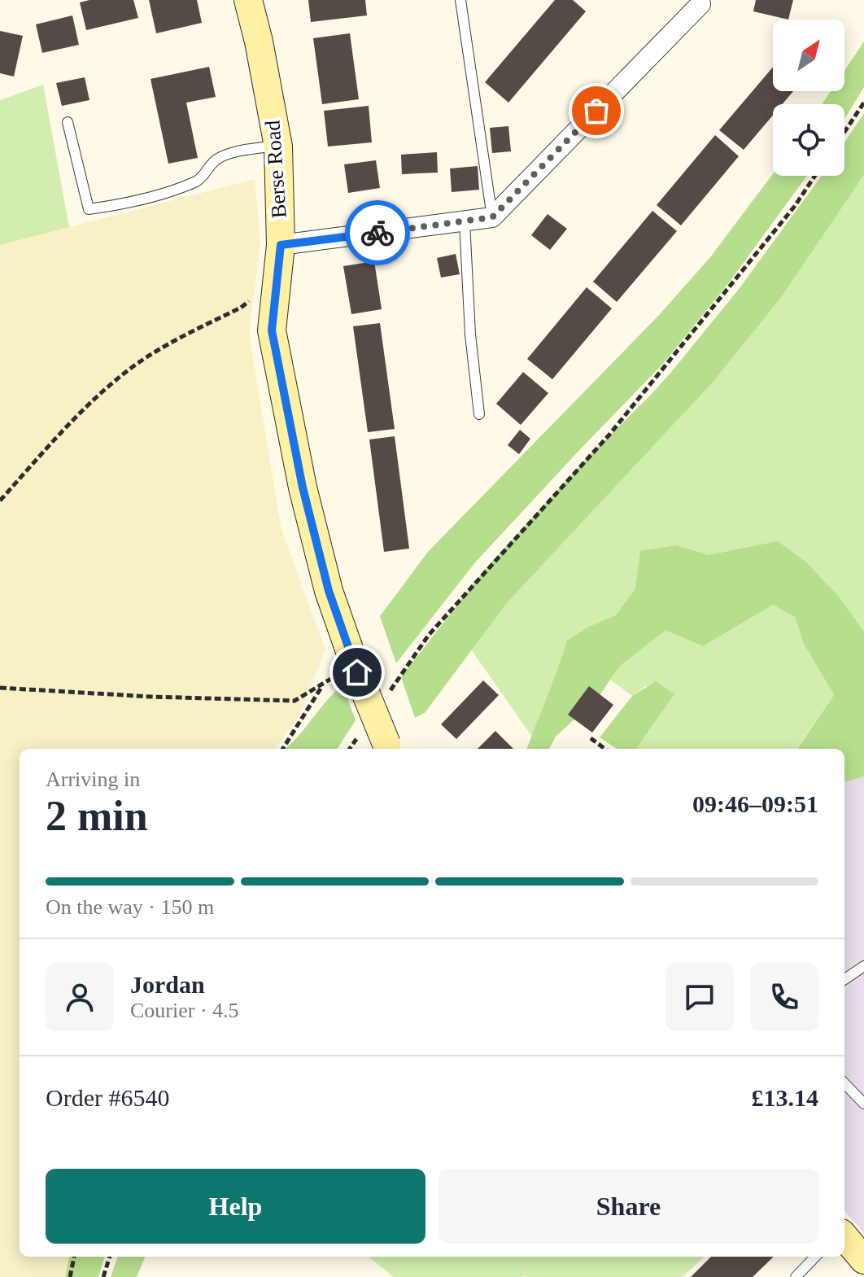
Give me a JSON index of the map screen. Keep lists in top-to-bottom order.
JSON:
{
  "streets": {
    "main road": ["Berse Road"]
  },
  "north": "top right",
  "page": {
    "heading": ["2 min", "Arriving in", "09:46–09:51"],
    "panel": [
      "Jordan",
      "Courier · 4.5",
      "Order #6540",
      "£13.14"
    ],
    "bar": "On the way · 150 m",
    "buttons": ["Help", "Share"]
  }
}
